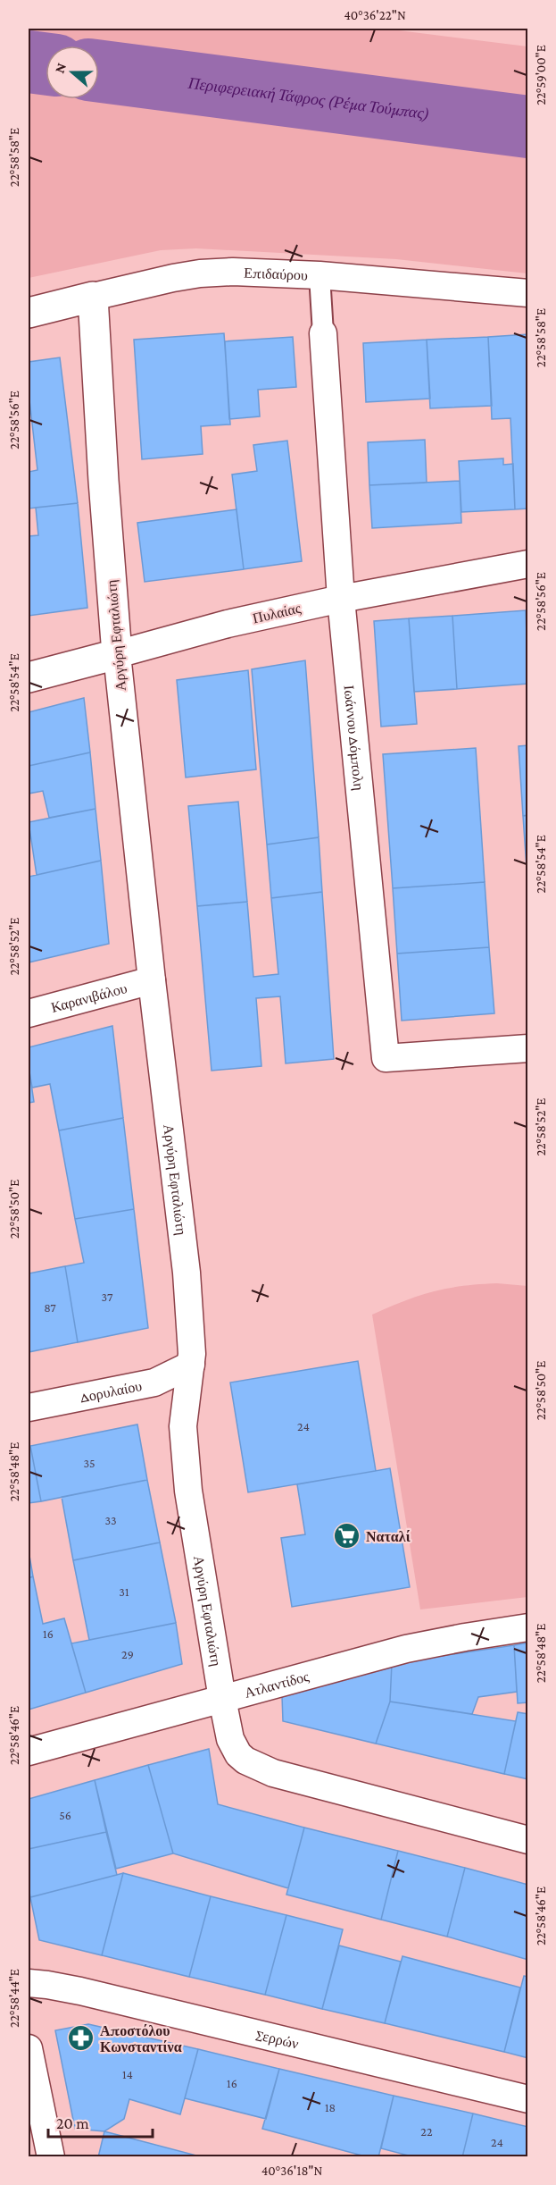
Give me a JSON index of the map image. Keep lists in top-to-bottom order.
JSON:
{
  "streets": {
    "street": [
      "Επιδαύρου",
      "Πυλαίας",
      "Αργύρη Εφταλιώτη",
      "Ιωάννου Δόμπολη",
      "Καρανιβάλου",
      "Δορυλαίου",
      "Ατλαντίδος",
      "Σερρών"
    ]
  },
  "crossings": [
    ["Επιδαύρου", "Αργύρη Εφταλιώτη"],
    ["Επιδαύρου", "Ιωάννου Δόμπολη"],
    ["Πυλαίας", "Αργύρη Εφταλιώτη"],
    ["Πυλαίας", "Ιωάννου Δόμπολη"],
    ["Αργύρη Εφταλιώτη", "Καρανιβάλου"],
    ["Αργύρη Εφταλιώτη", "Δορυλαίου"],
    ["Αργύρη Εφταλιώτη", "Ατλαντίδος"]
  ],
  "water": ["Περιφερειακή Τάφρος (Ρέμα Τούμπας)"],
  "places": {
    "supermarket": ["Ναταλί"],
    "pharmacy": ["Αποστόλου Κωνσταντίνα"]
  },
  "house_numbers": [
    "37",
    "87",
    "24",
    "35",
    "33",
    "31",
    "16",
    "29",
    "56",
    "14",
    "16",
    "18",
    "22",
    "24"
  ],
  "scale_bar": "20 m",
  "north": "left",
  "coordinates": [
    "40°36'22\"N",
    "22°59'00\"E",
    "22°58'58\"E",
    "22°58'56\"E",
    "22°58'54\"E",
    "22°58'52\"E",
    "22°58'50\"E",
    "22°58'48\"E",
    "22°58'46\"E",
    "22°58'44\"E",
    "40°36'18\"N"
  ]
}
